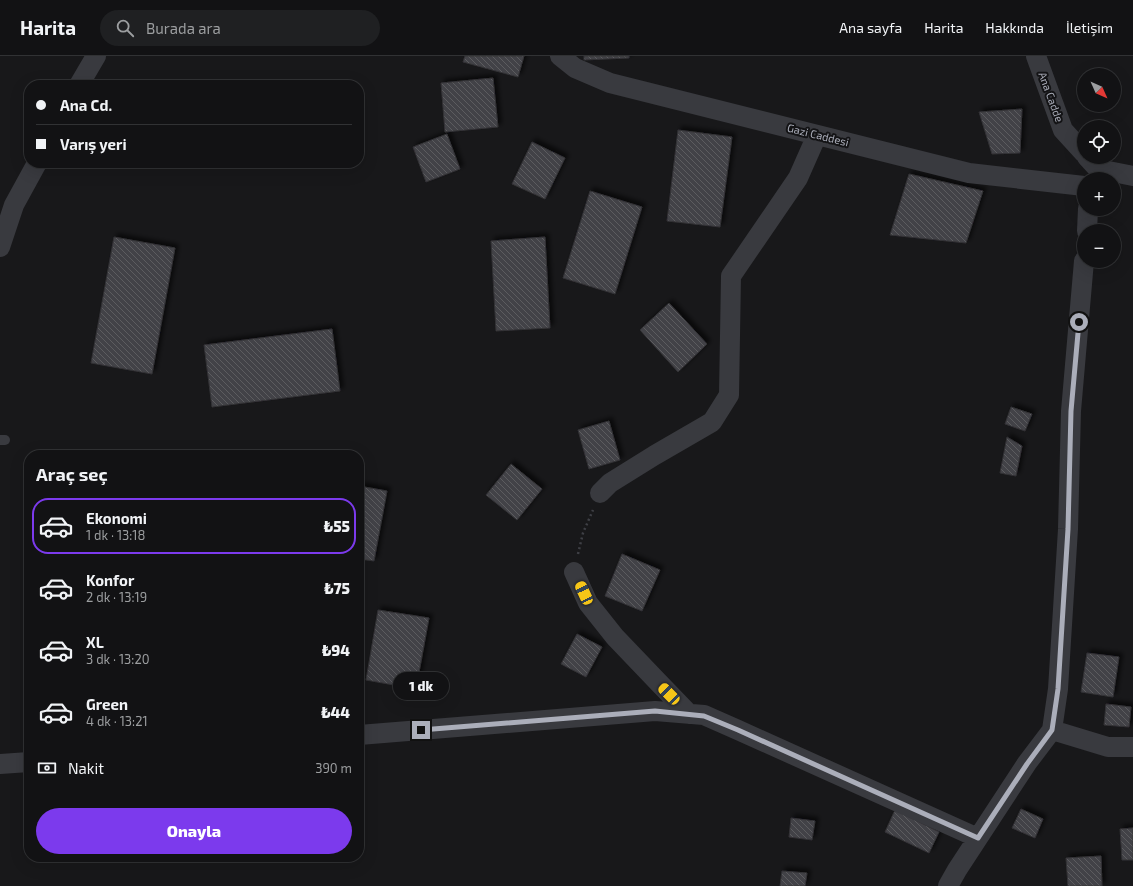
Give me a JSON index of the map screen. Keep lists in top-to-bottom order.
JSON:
{
  "streets": {
    "street": ["Ana Cadde", "Gazi Caddesi"]
  },
  "north": "bottom right",
  "page": {
    "header": "Harita",
    "search": "Burada ara",
    "nav": [
      "Ana sayfa",
      "Harita",
      "Hakkında",
      "İletişim"
    ],
    "map_buttons": ["+", "−"],
    "banner": ["Ana Cd.", "Varış yeri"],
    "heading": "Araç seç",
    "list": [
      {
        "name": "Ekonomi",
        "note": "1 dk · 13:18",
        "value": "₺55"
      },
      {
        "name": "Konfor",
        "note": "2 dk · 13:19",
        "value": "₺75"
      },
      {
        "name": "XL",
        "note": "3 dk · 13:20",
        "value": "₺94"
      },
      {
        "name": "Green",
        "note": "4 dk · 13:21",
        "value": "₺44"
      }
    ],
    "bubble": "1 dk",
    "pay": ["Nakit", "390 m"],
    "buttons": "Onayla"
  }
}
